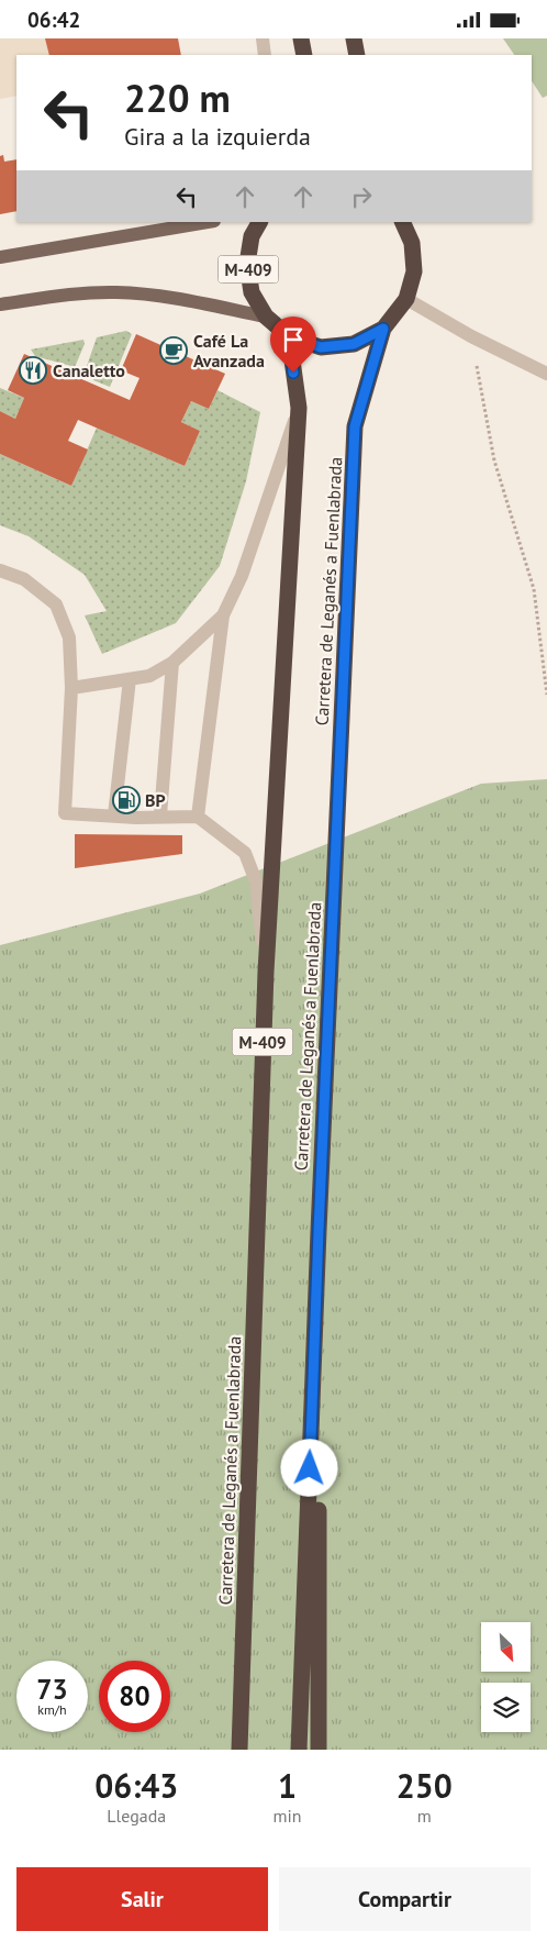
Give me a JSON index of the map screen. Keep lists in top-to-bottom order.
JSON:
{
  "streets": {
    "highway": ["M-409", "Carretera de Leganés a Fuenlabrada"]
  },
  "crossings": [
    ["M-409", "Carretera de Leganés a Fuenlabrada"]
  ],
  "places": {
    "cafe": ["Café La Avanzada"],
    "restaurant": ["Canaletto"],
    "fuel station": ["BP"]
  },
  "north": "bottom right",
  "page": {
    "status": "06:42",
    "turn": ["220 m", "Gira a la izquierda"],
    "speed": "73 km/h",
    "limit": "80",
    "eta": [
      "06:43",
      "Llegada",
      "1",
      "min",
      "250",
      "m"
    ],
    "buttons": ["Salir", "Compartir"]
  }
}
